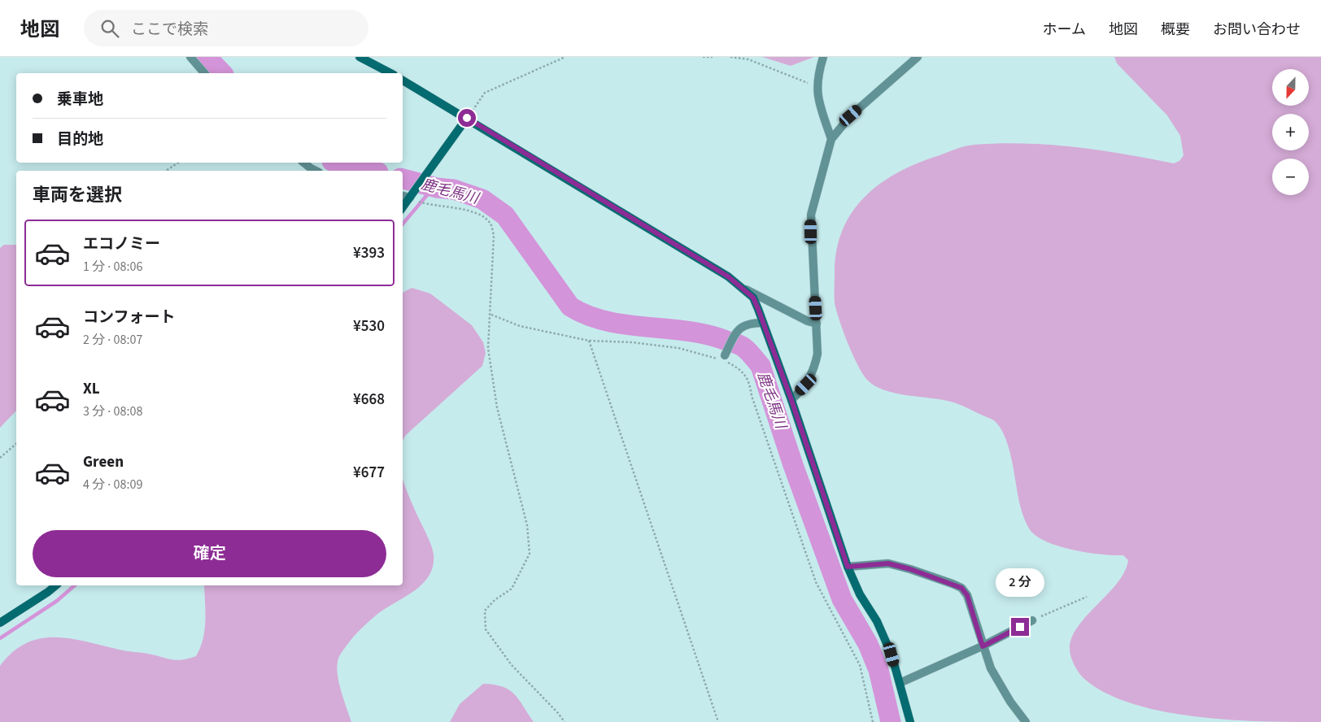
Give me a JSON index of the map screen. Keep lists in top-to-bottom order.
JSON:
{
  "water": ["鹿毛馬川"],
  "north": "bottom",
  "page": {
    "header": "地図",
    "search": "ここで検索",
    "nav": [
      "ホーム",
      "地図",
      "概要",
      "お問い合わせ"
    ],
    "map_buttons": ["+", "−"],
    "banner": ["乗車地", "目的地"],
    "heading": "車両を選択",
    "list": [
      {
        "name": "エコノミー",
        "note": "1 分 · 08:06",
        "value": "¥393"
      },
      {
        "name": "コンフォート",
        "note": "2 分 · 08:07",
        "value": "¥530"
      },
      {
        "name": "XL",
        "note": "3 分 · 08:08",
        "value": "¥668"
      },
      {
        "name": "Green",
        "note": "4 分 · 08:09",
        "value": "¥677"
      }
    ],
    "buttons": "確定",
    "bubble": "2 分"
  }
}
